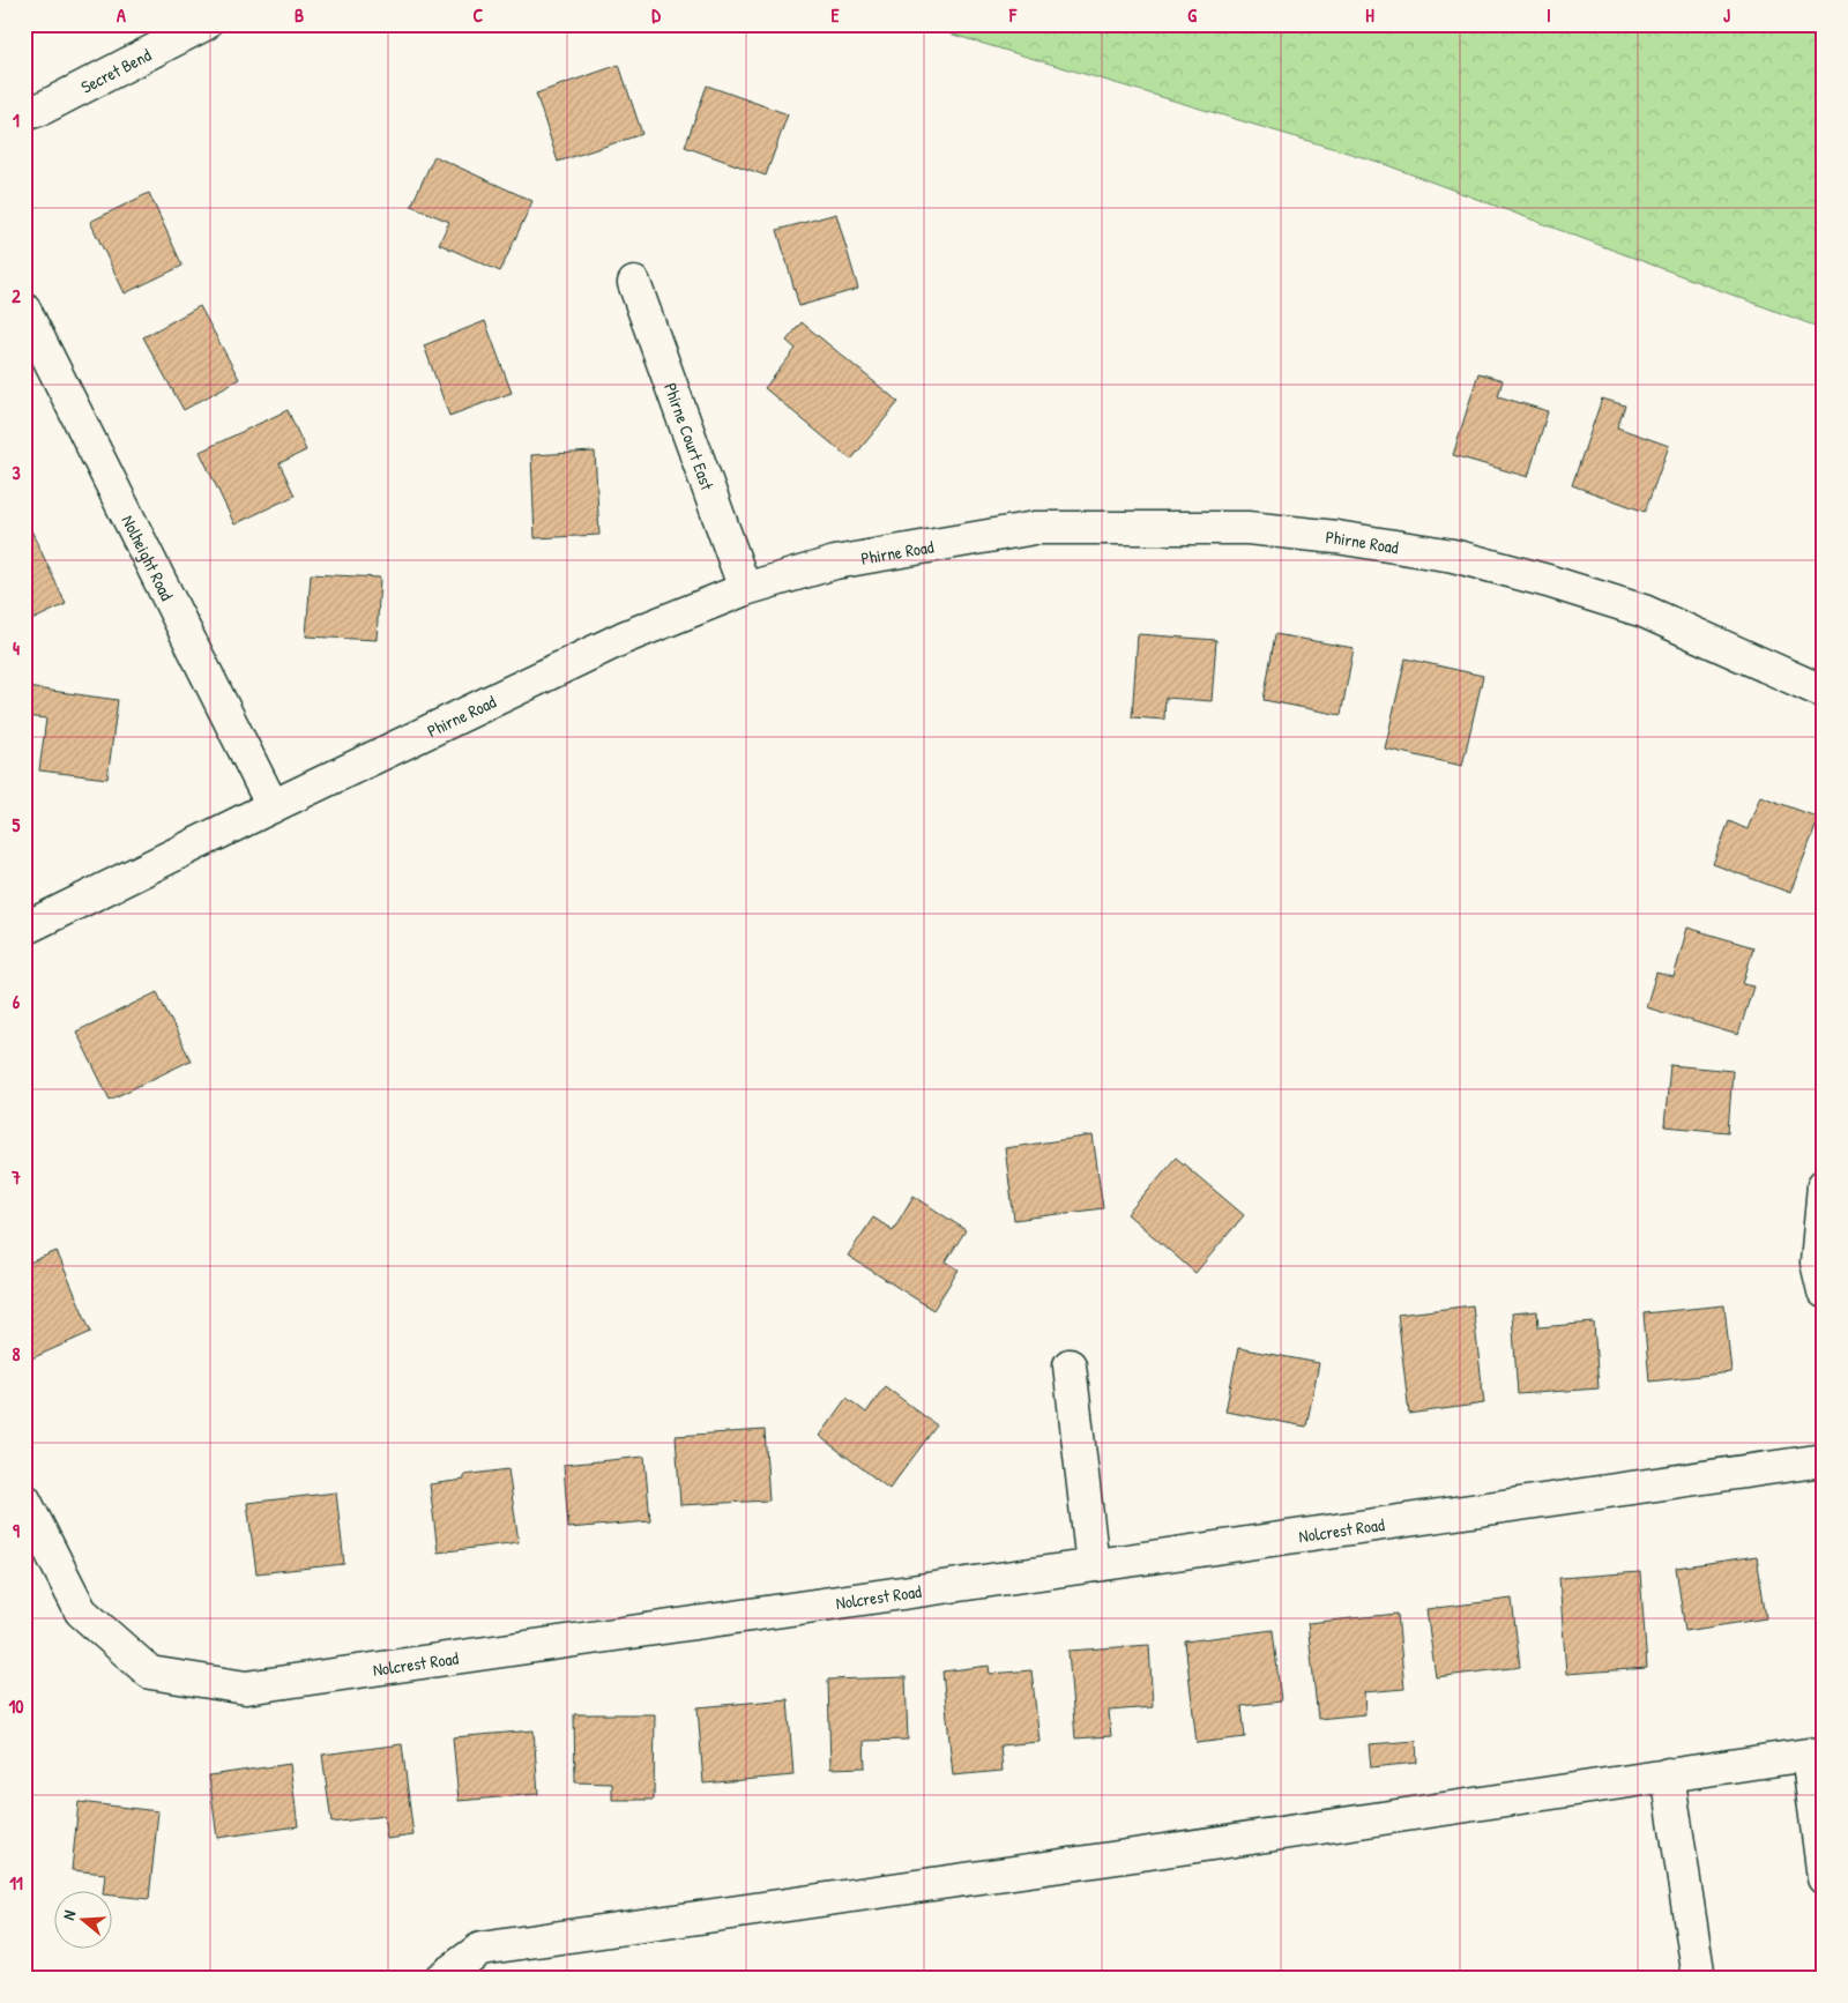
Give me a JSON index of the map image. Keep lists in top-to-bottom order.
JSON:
{
  "streets": {
    "street": [
      "Secret Bend",
      "Phirne Court East",
      "Phirne Road",
      "Nolheight Road",
      "Nolcrest Road"
    ]
  },
  "crossings": [
    ["Phirne Court East", "Phirne Road"],
    ["Phirne Road", "Nolheight Road"]
  ],
  "north": "left",
  "grid": {
    "columns": [
      "A",
      "B",
      "C",
      "D",
      "E",
      "F",
      "G",
      "H",
      "I",
      "J"
    ],
    "rows": [
      "1",
      "2",
      "3",
      "4",
      "5",
      "6",
      "7",
      "8",
      "9",
      "10",
      "11"
    ]
  }
}
